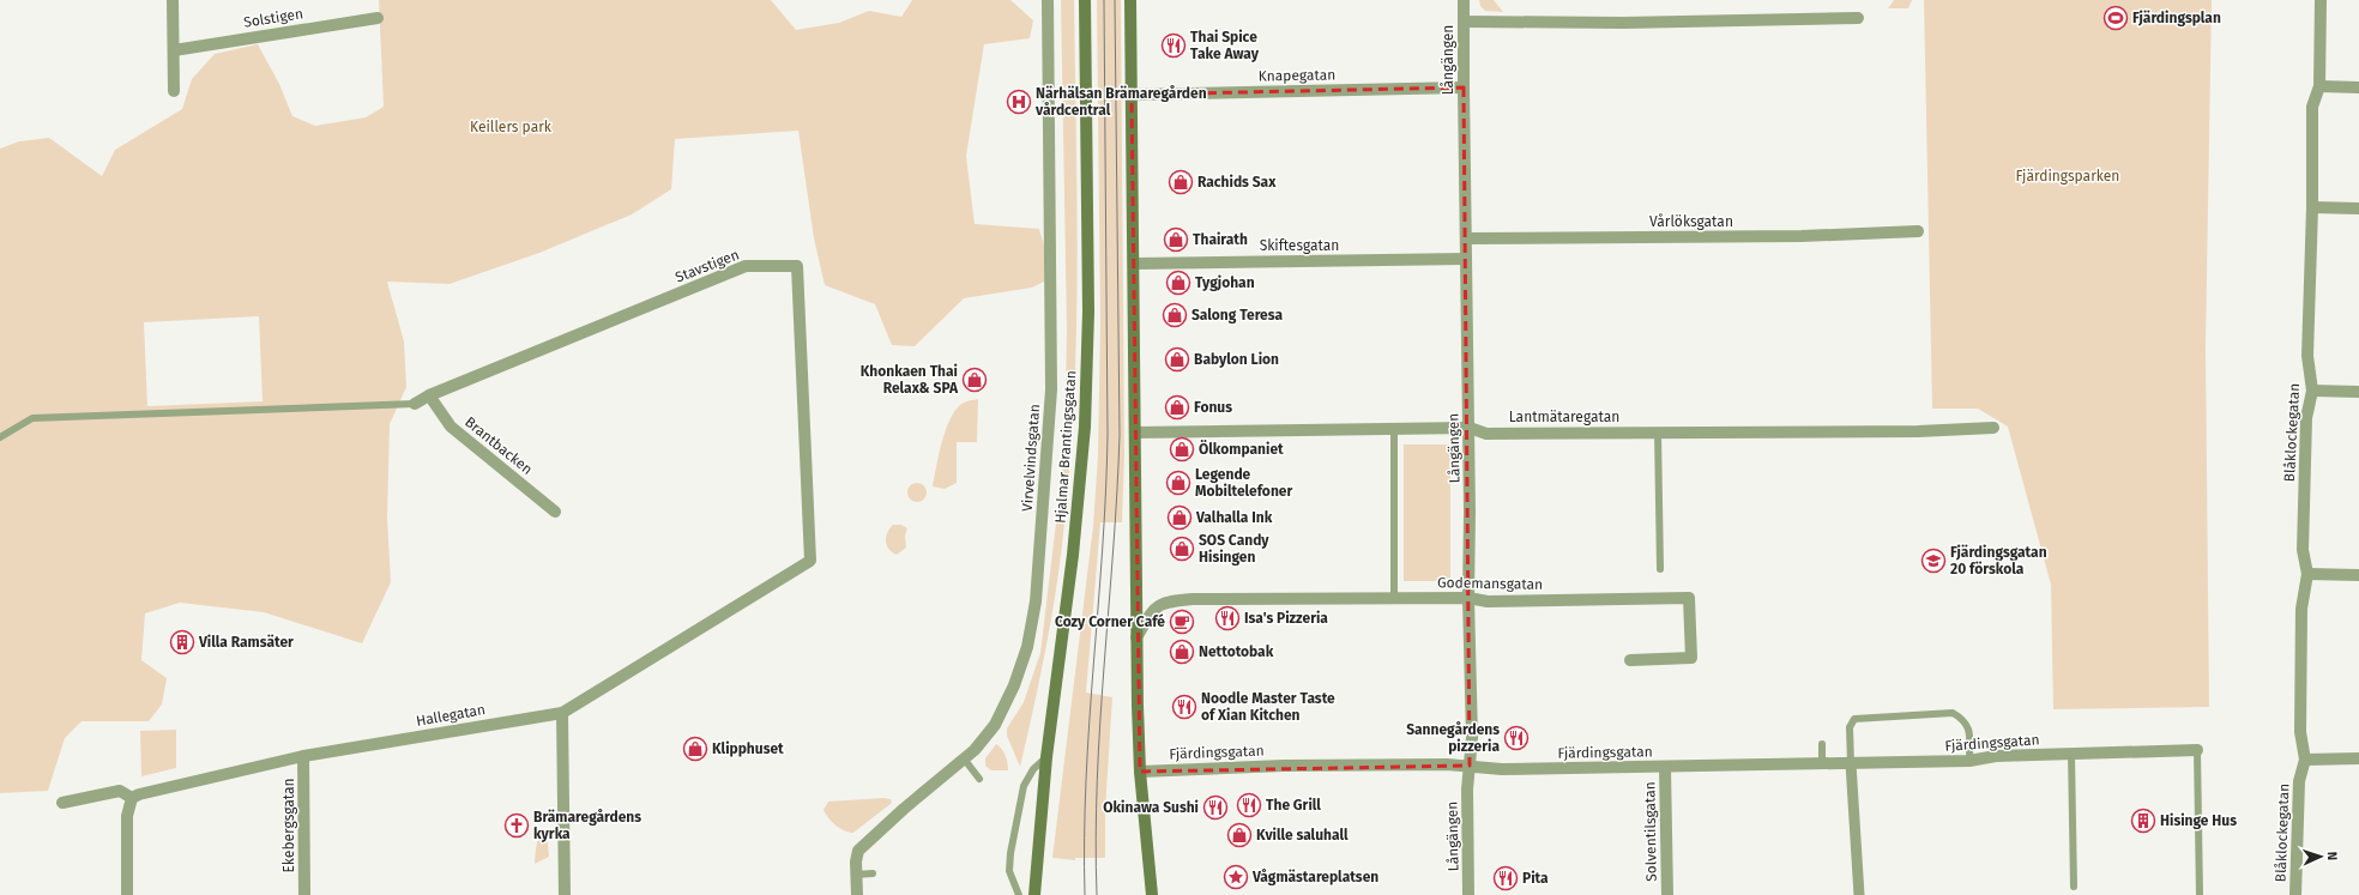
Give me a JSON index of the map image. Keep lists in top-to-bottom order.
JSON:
{
  "streets": {
    "main road": ["Hjalmar Brantingsgatan"],
    "street": [
      "Solstigen",
      "Långängen",
      "Knapegatan",
      "Vårlöksgatan",
      "Skiftesgatan",
      "Stavstigen",
      "Lantmätaregatan",
      "Blåklockegatan",
      "Brantbacken",
      "Virvelvindsgatan",
      "Godemansgatan",
      "Hallegatan",
      "Fjärdingsgatan",
      "Ekebergsgatan",
      "Solventilsgatan"
    ]
  },
  "crossings": [
    ["Långängen", "Knapegatan"],
    ["Långängen", "Vårlöksgatan"],
    ["Långängen", "Skiftesgatan"],
    ["Långängen", "Lantmätaregatan"],
    ["Långängen", "Godemansgatan"],
    ["Långängen", "Fjärdingsgatan"],
    ["Stavstigen", "Brantbacken"],
    ["Stavstigen", "Hallegatan"],
    ["Hallegatan", "Ekebergsgatan"],
    ["Fjärdingsgatan", "Solventilsgatan"]
  ],
  "parks": ["Keillers park", "Fjärdingsparken"],
  "places": {
    "sports": ["Fjärdingsplan"],
    "restaurant": [
      "Thai Spice Take Away",
      "Isa's Pizzeria",
      "Noodle Master Taste of Xian Kitchen",
      "Sannegårdens pizzeria",
      "The Grill",
      "Okinawa Sushi",
      "Pita"
    ],
    "hospital": ["Närhälsan Brämaregården vårdcentral"],
    "shop": [
      "Rachids Sax",
      "Thairath",
      "Tygjohan",
      "Salong Teresa",
      "Babylon Lion",
      "Khonkaen Thai Relax& SPA",
      "Fonus",
      "Ölkompaniet",
      "Legende Mobiltelefoner",
      "Valhalla Ink",
      "SOS Candy Hisingen",
      "Nettotobak",
      "Klipphuset",
      "Kville saluhall"
    ],
    "school or university": ["Fjärdingsgatan 20 förskola"],
    "cafe": ["Cozy Corner Café"],
    "building": ["Villa Ramsäter", "Hisinge Hus"],
    "church": ["Brämaregårdens kyrka"],
    "place": ["Vågmästareplatsen"]
  },
  "north": "right"
}
